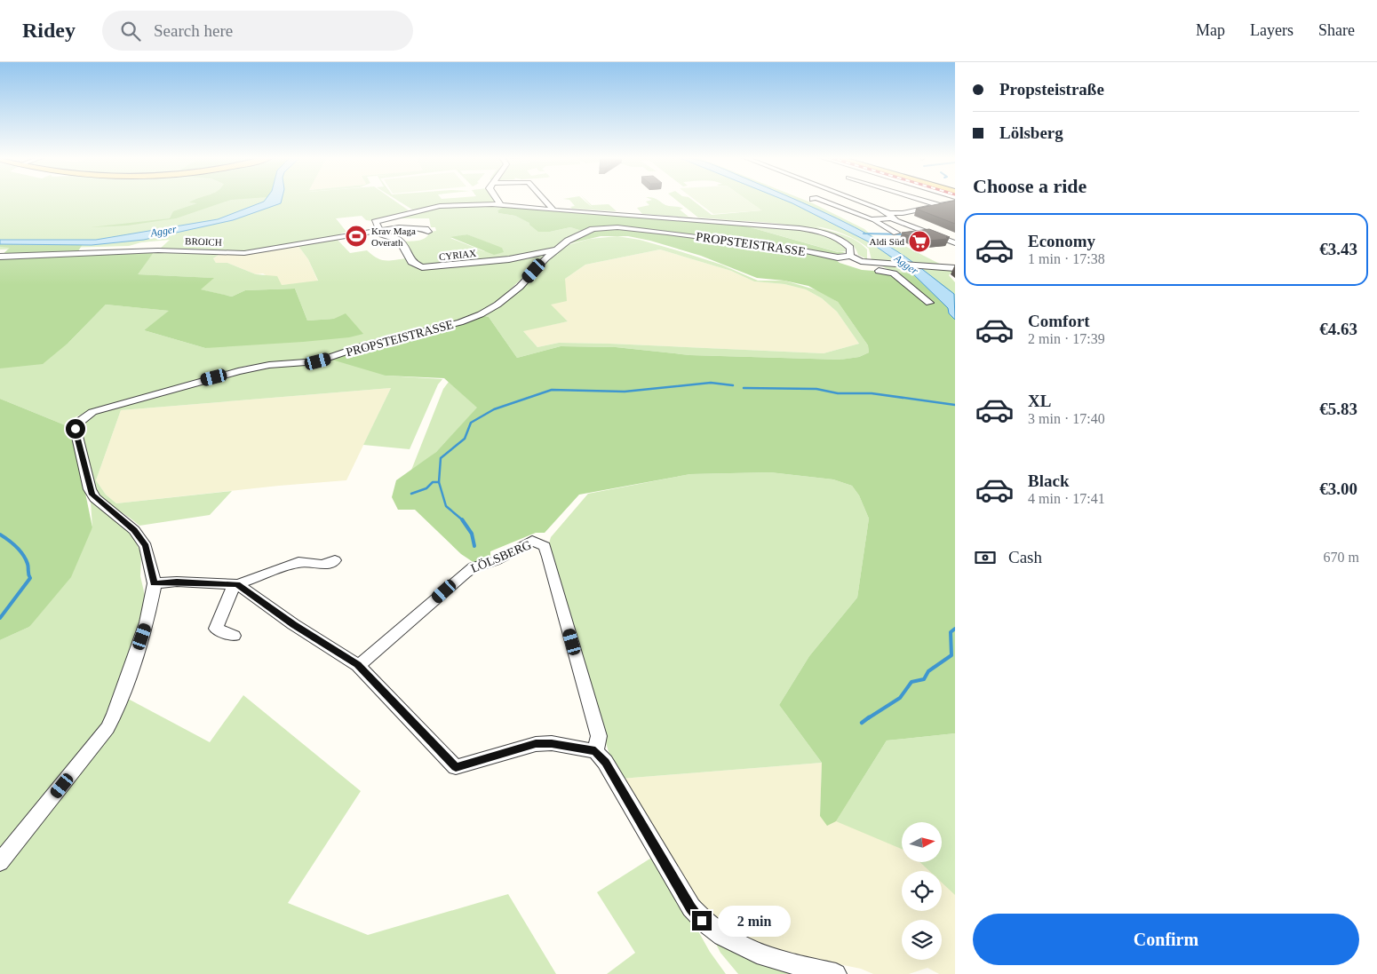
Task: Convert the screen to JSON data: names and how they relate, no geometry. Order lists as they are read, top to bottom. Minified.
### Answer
{"streets":{"street":["BROICH","PROPSTEISTRASSE","CYRIAX","LÖLSBERG"]},"crossings":[["BROICH","CYRIAX"],["PROPSTEISTRASSE","CYRIAX"]],"water":["Agger"],"places":{"sports":["Krav Maga Overath"],"supermarket":["Aldi Süd"]},"north":"right","page":{"header":"Ridey","search":"Search here","nav":["Map","Layers","Share"],"banner":["Propsteistraße","Lölsberg"],"heading":"Choose a ride","list":[{"name":"Economy","note":"1 min · 17:38","value":"€3.43"},{"name":"Comfort","note":"2 min · 17:39","value":"€4.63"},{"name":"XL","note":"3 min · 17:40","value":"€5.83"},{"name":"Black","note":"4 min · 17:41","value":"€3.00"}],"pay":["Cash","670 m"],"buttons":"Confirm","bubble":"2 min"}}
